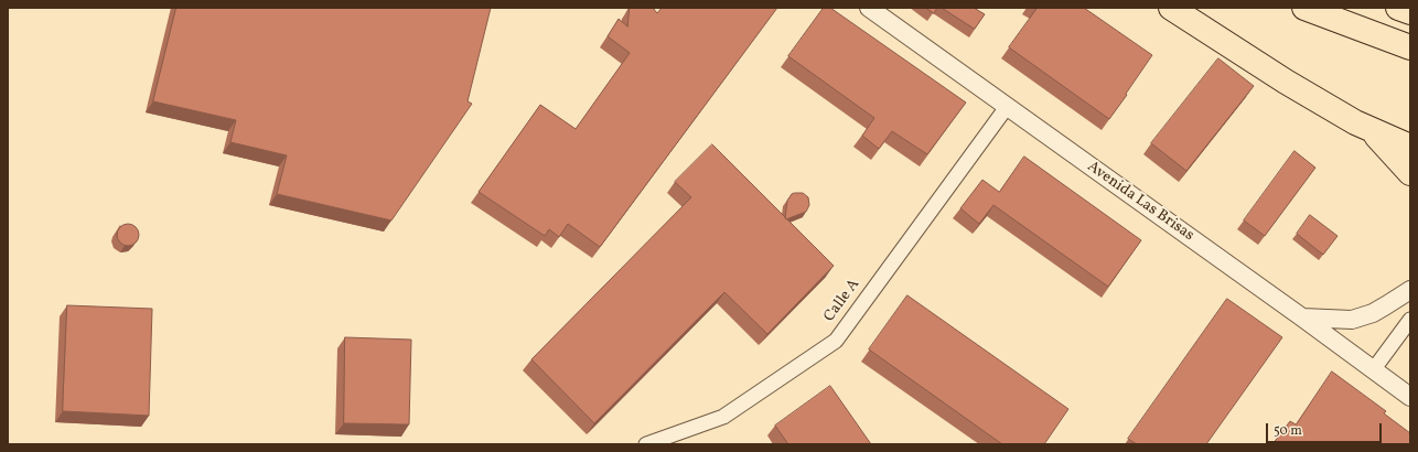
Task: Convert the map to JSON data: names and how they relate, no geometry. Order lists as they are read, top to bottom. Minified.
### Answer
{"streets":{"street":["Avenida Las Brisas","Calle A"]},"crossings":[["Avenida Las Brisas","Calle A"]],"scale_bar":"50 m"}
